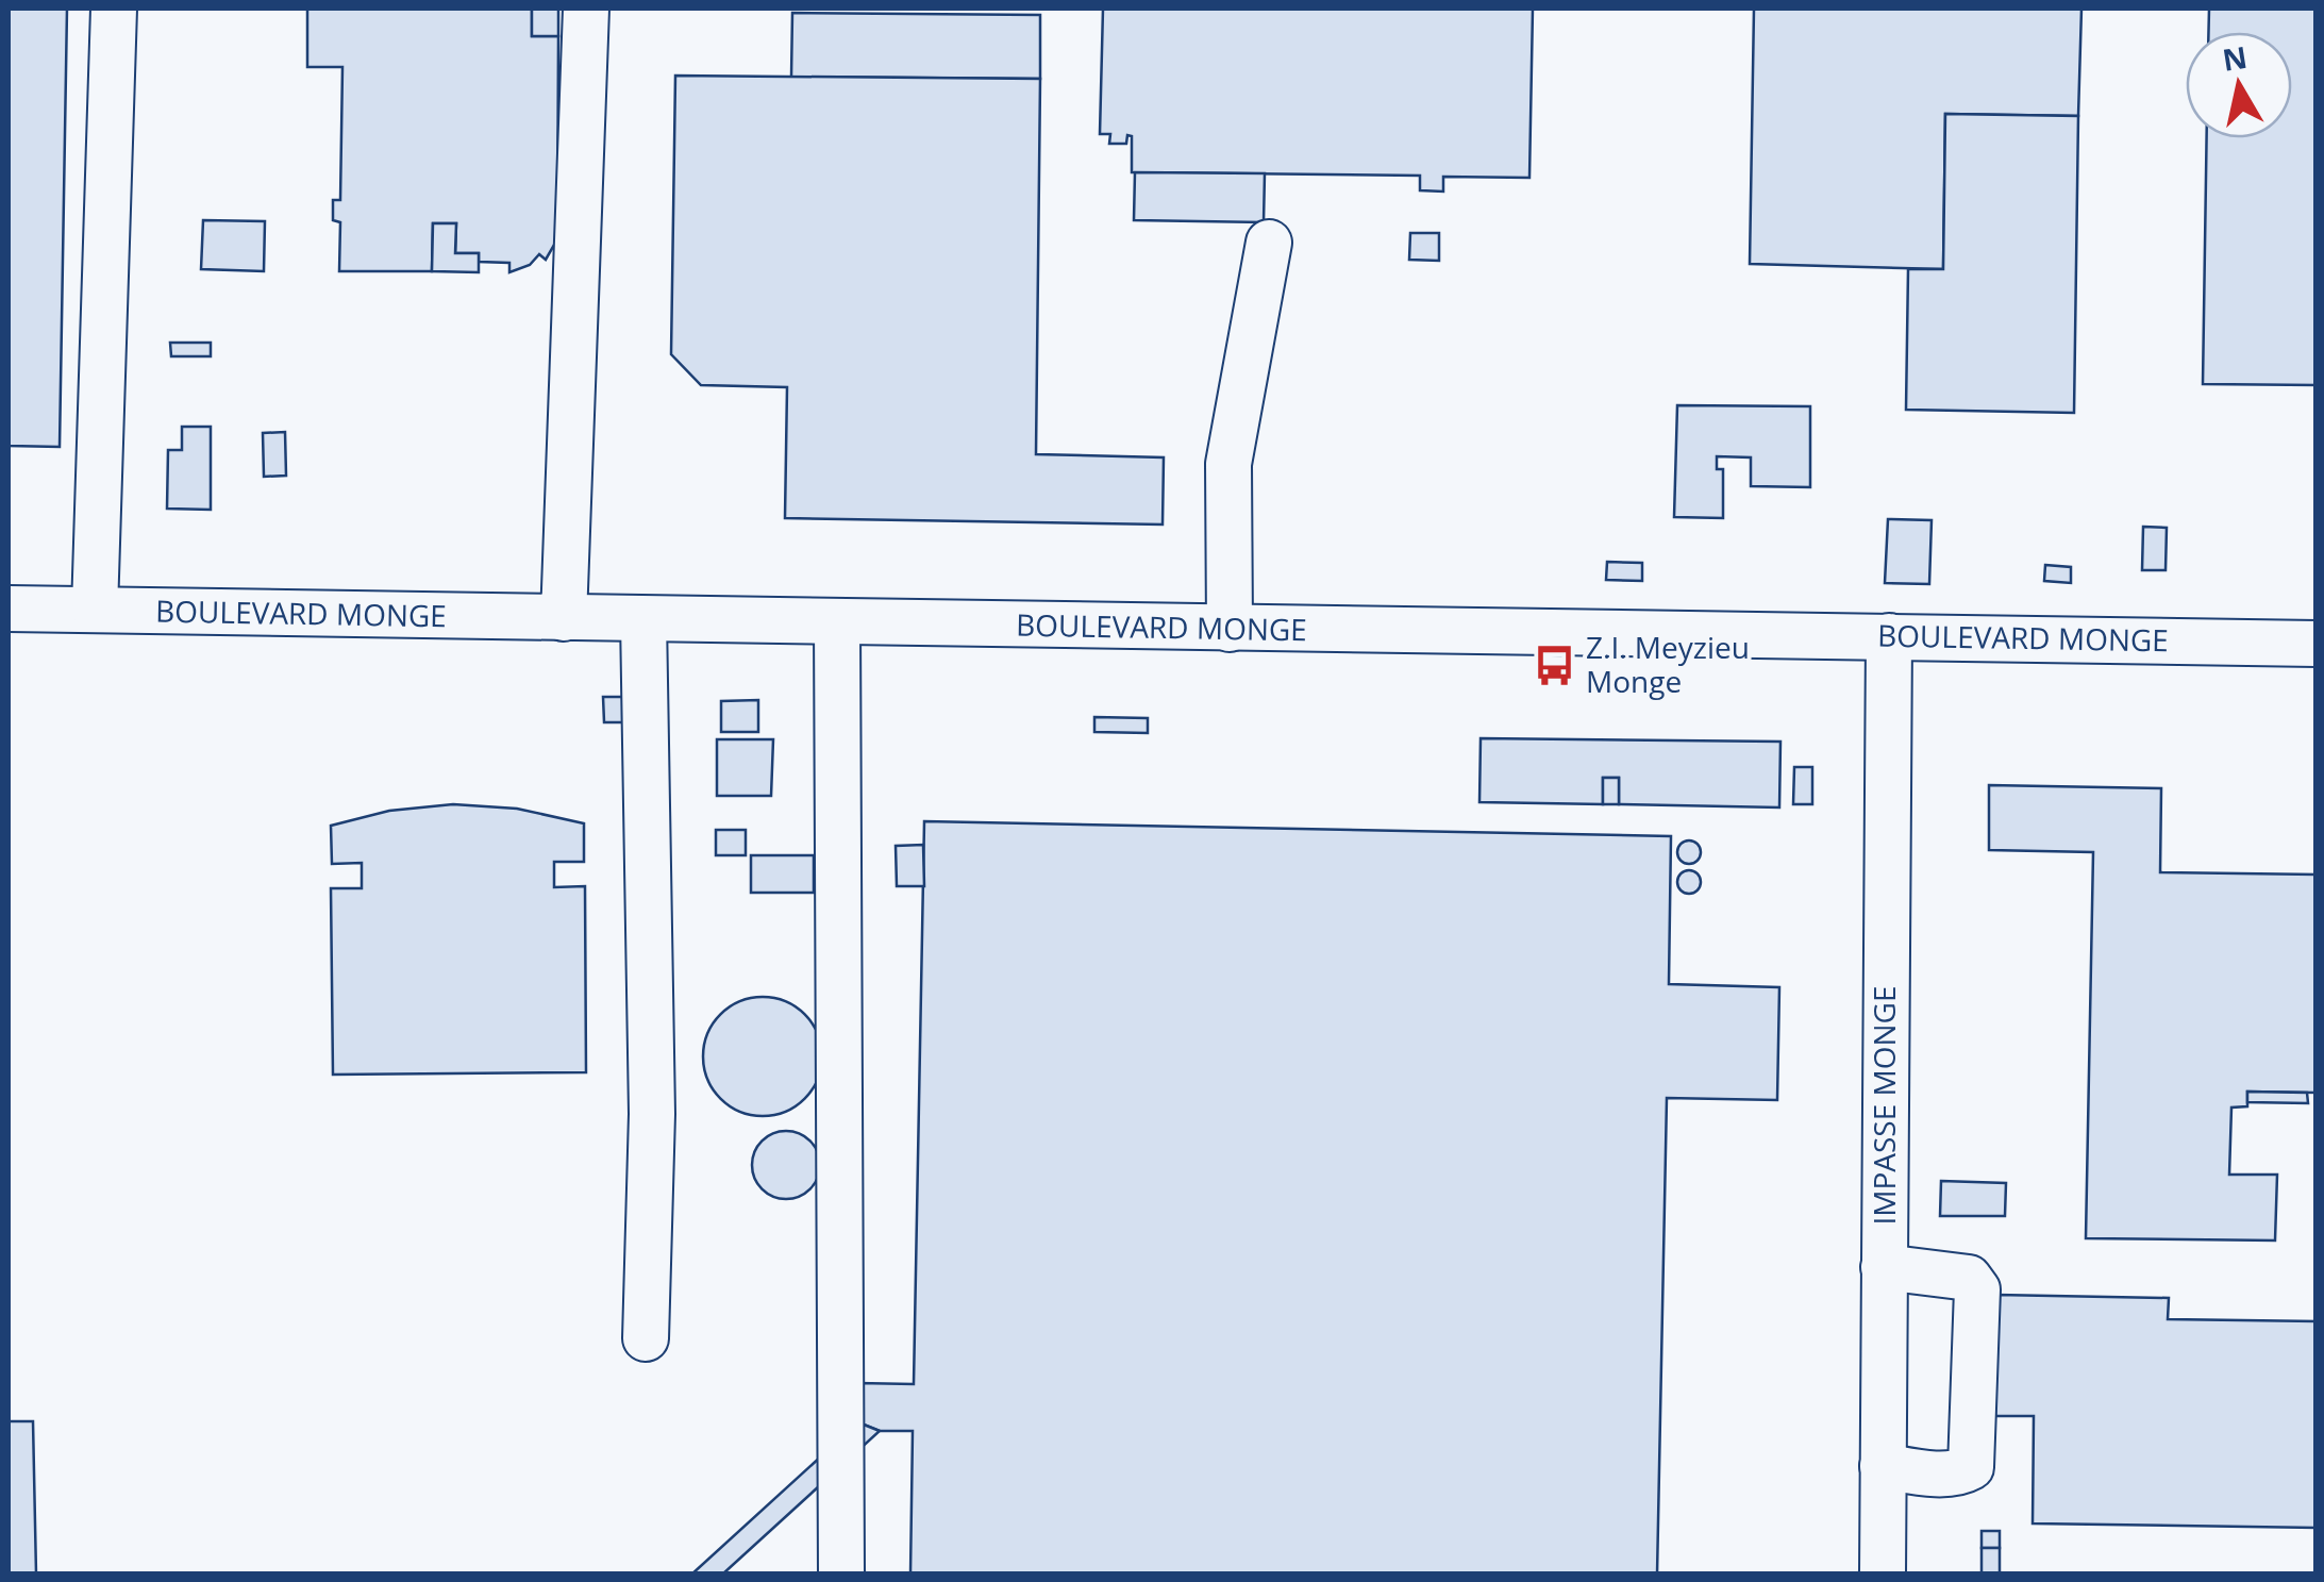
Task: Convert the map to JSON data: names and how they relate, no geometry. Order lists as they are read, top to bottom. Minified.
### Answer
{"streets":{"street":["BOULEVARD MONGE","IMPASSE MONGE"]},"crossings":[["BOULEVARD MONGE","IMPASSE MONGE"]],"places":{"bus stop":["Z.I. Meyzieu Monge"]},"north":"top"}
